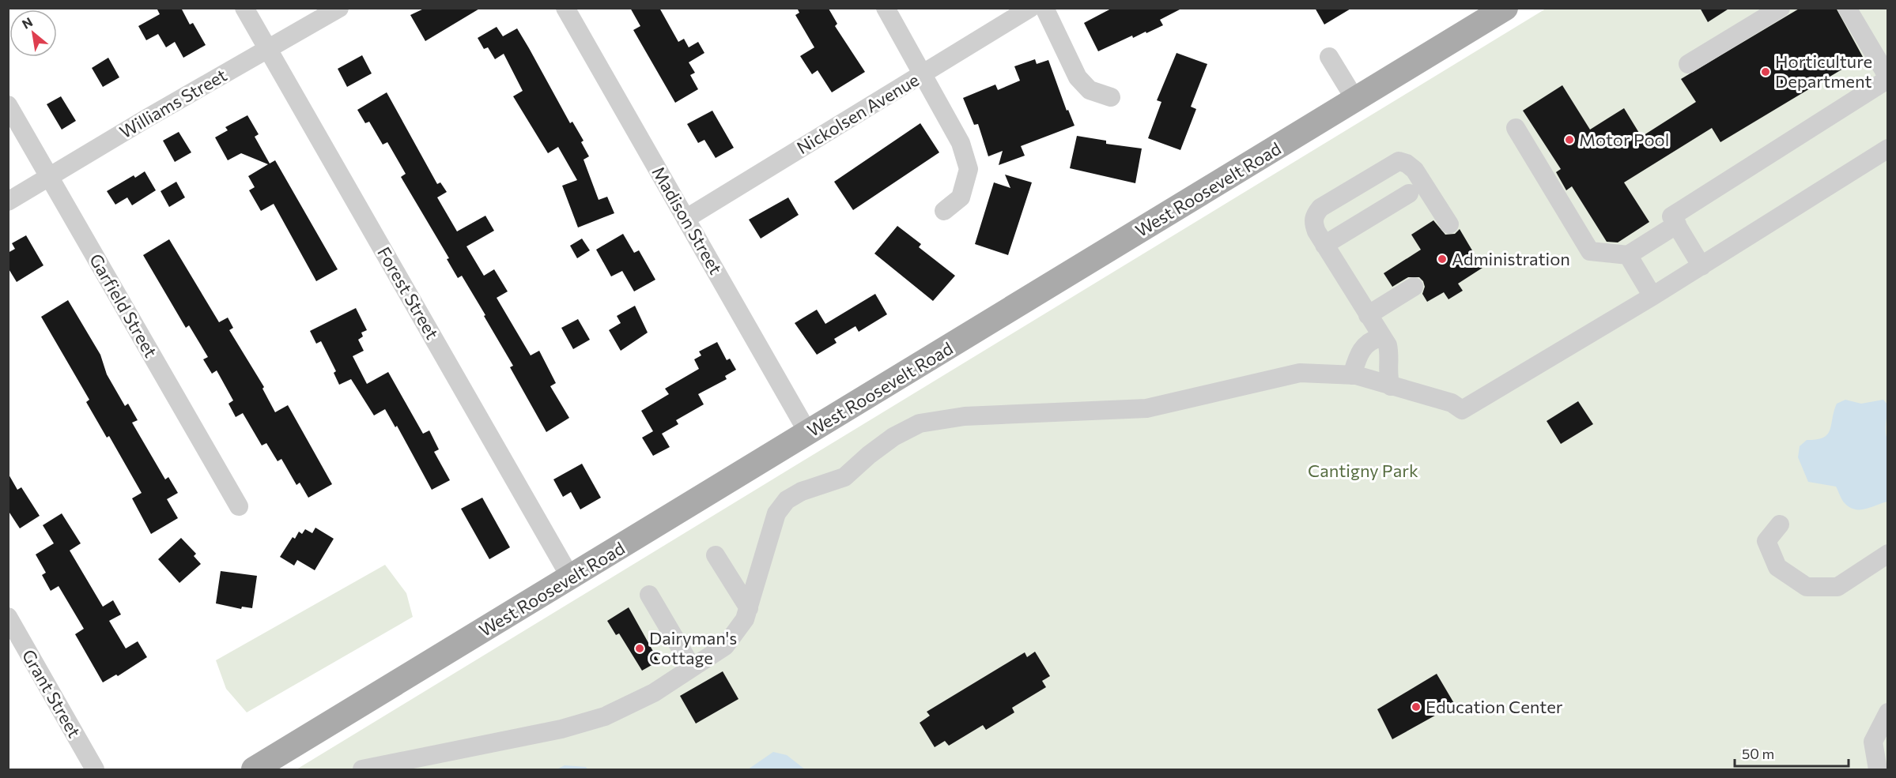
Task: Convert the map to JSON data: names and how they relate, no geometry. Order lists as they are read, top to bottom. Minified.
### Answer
{"streets":{"main road":["West Roosevelt Road"],"street":["Williams Street","Nickolsen Avenue","Madison Street","Forest Street","Garfield Street","Grant Street"]},"crossings":[["Williams Street","Forest Street"],["Williams Street","Garfield Street"],["Nickolsen Avenue","Madison Street"],["West Roosevelt Road","Madison Street"],["West Roosevelt Road","Forest Street"]],"parks":["Cantigny Park"],"places":["Horticulture Department","Motor Pool","Administration","Dairyman's Cottage","Education Center"],"scale_bar":"50 m","north":"top left"}
